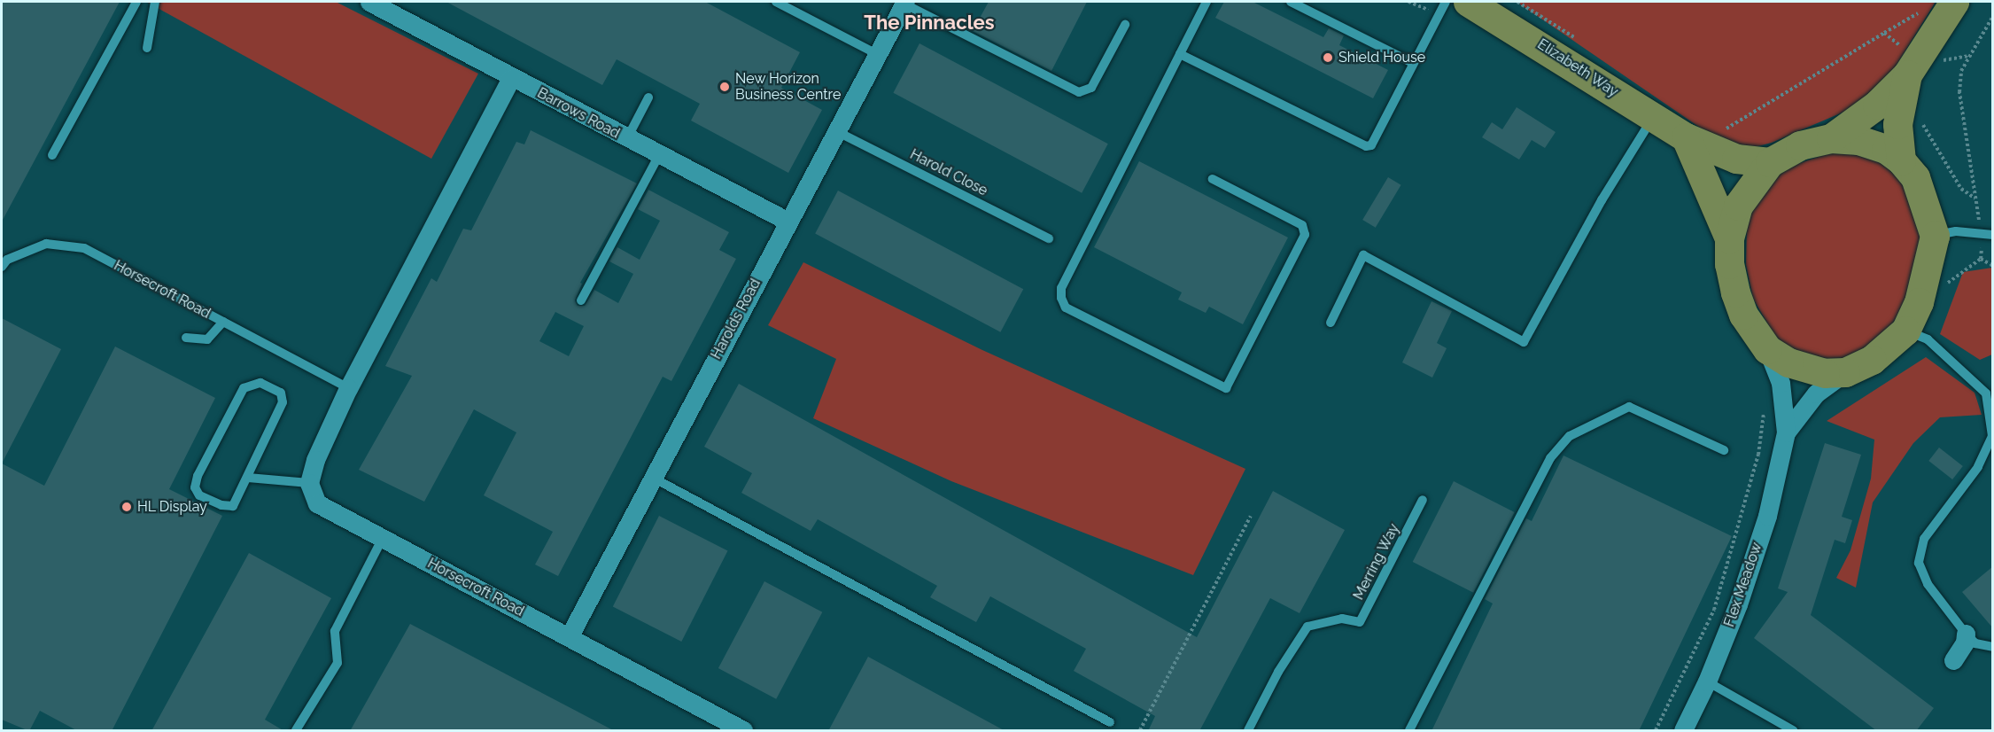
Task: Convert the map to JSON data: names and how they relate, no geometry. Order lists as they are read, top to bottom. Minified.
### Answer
{"streets":{"main road":["Elizabeth Way"],"street":["Barrows Road","Horsecroft Road","Harolds Road","Flex Meadow"],"lane":["Harold Close","Merring Way"]},"crossings":[["Barrows Road","Harolds Road"],["Harold Close","Harolds Road"],["Horsecroft Road","Harolds Road"]],"districts":["The Pinnacles"],"places":["Shield House","New Horizon Business Centre","HL Display"]}
